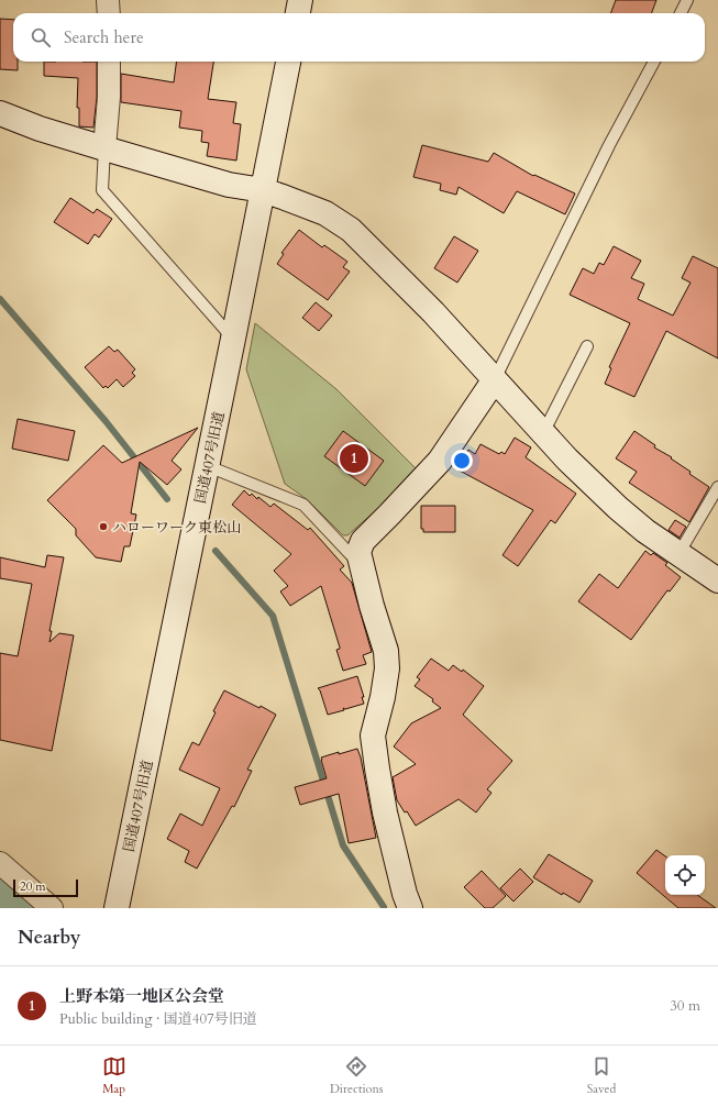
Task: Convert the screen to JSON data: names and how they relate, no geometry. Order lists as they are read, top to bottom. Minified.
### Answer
{"streets":{"street":["国道407号旧道"]},"places":["ハローワーク東松山"],"scale_bar":"20 m","page":{"search":"Search here","pins":"1","scale":"20 m","heading":"Nearby","list":[{"mark":"1","name":"上野本第一地区公会堂","note":"Public building · 国道407号旧道","value":"30 m"}],"nav":["Map","Directions","Saved"]}}
